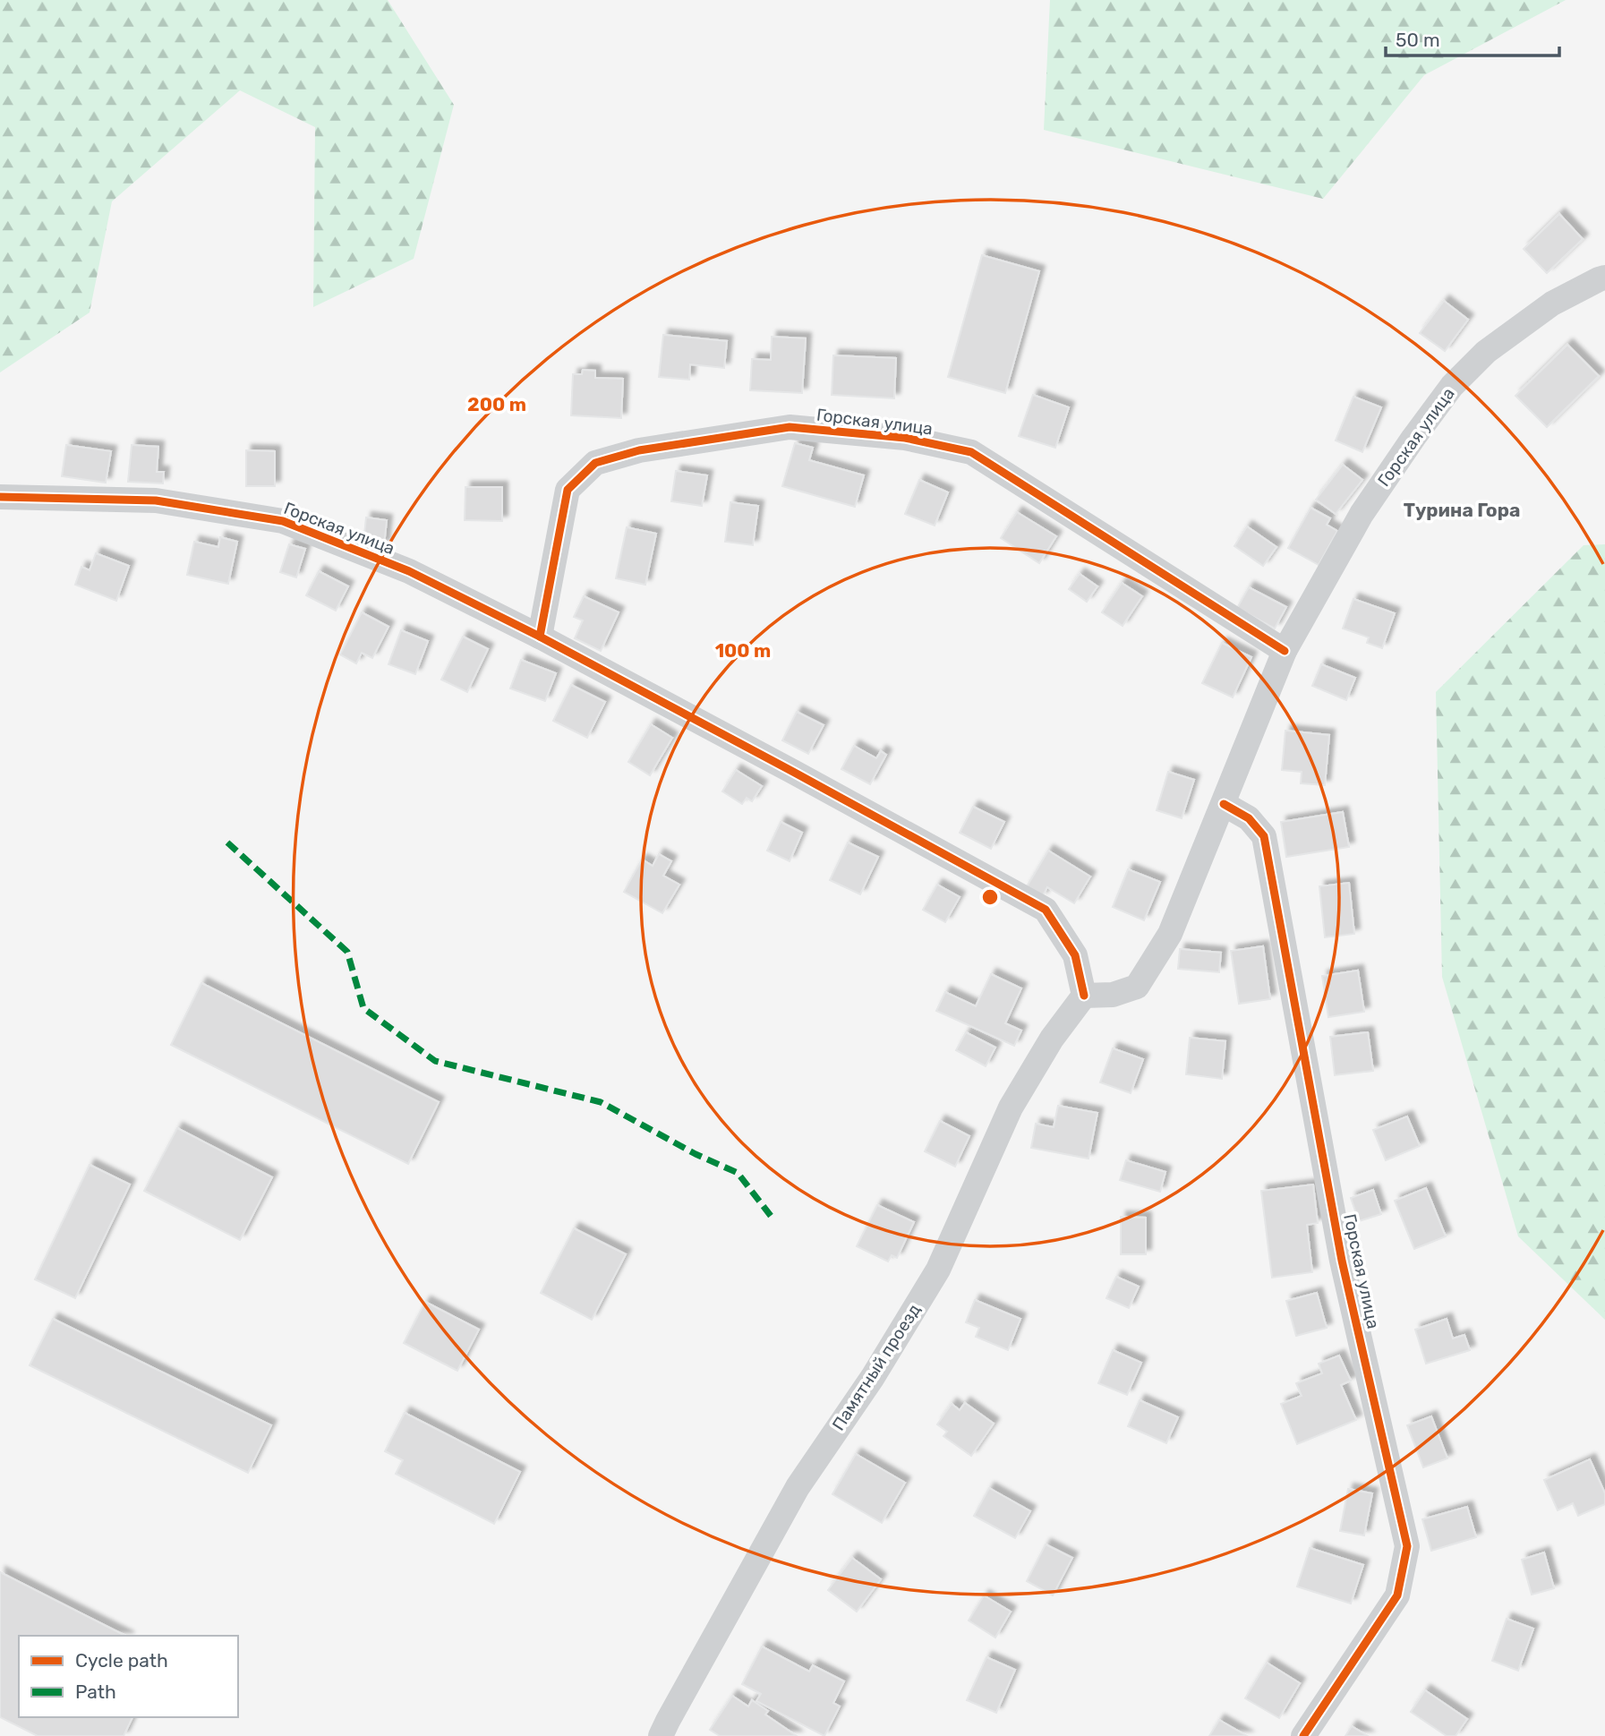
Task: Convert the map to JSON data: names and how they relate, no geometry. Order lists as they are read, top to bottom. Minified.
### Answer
{"streets":{"street":["Горская улица","Памятный проезд"]},"crossings":[["Горская улица","Памятный проезд"]],"districts":["Турина Гора"],"legend":["Cycle path","Path"],"scale_bar":"50 m","rings":["200 m","100 m"]}
